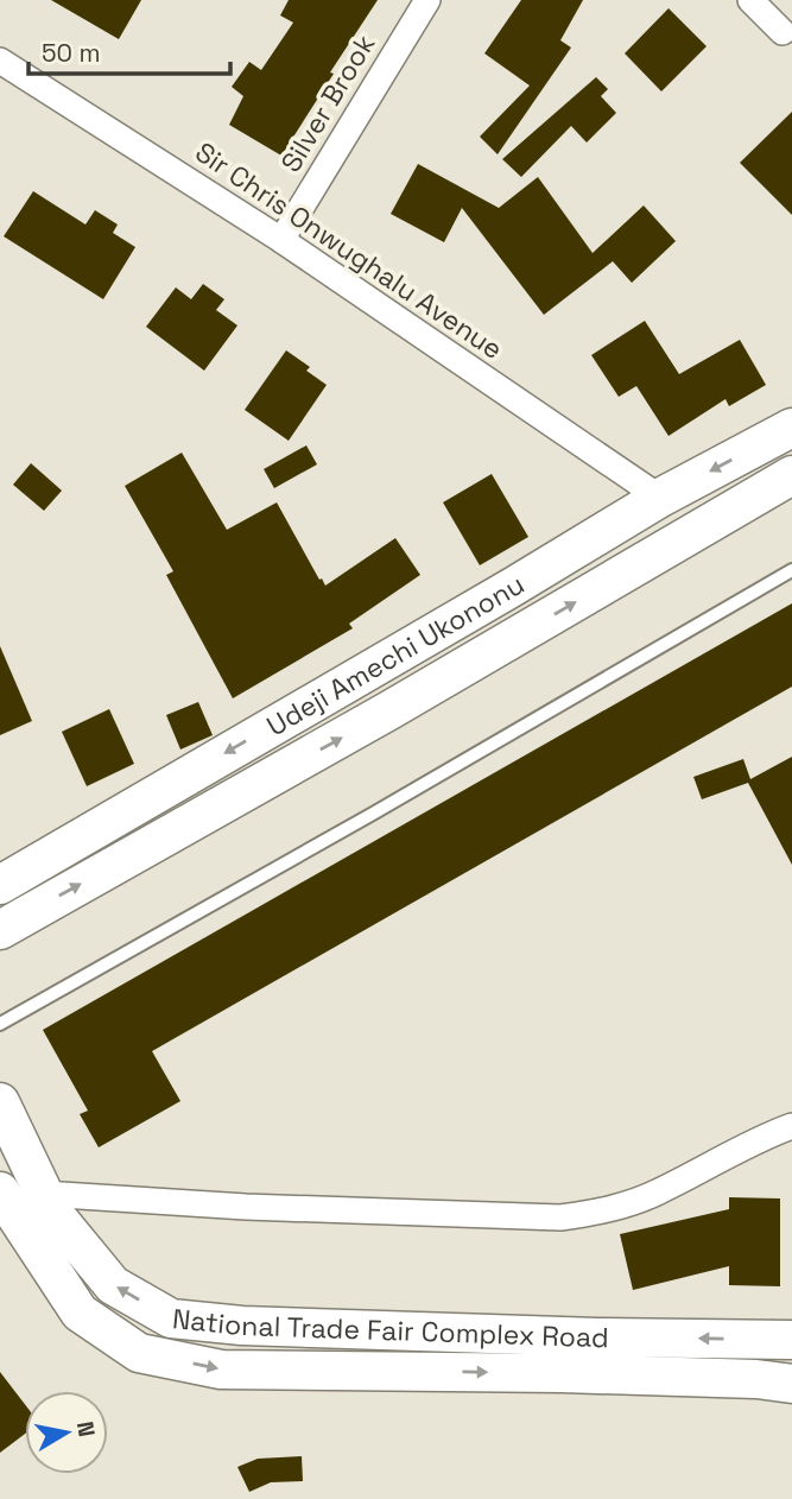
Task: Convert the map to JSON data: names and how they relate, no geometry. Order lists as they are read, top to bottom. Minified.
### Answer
{"streets":{"main road":["Udeji Amechi Ukononu","National Trade Fair Complex Road"],"street":["Silver Brook","Sir Chris Onwughalu Avenue"]},"crossings":[["Silver Brook","Sir Chris Onwughalu Avenue"],["Sir Chris Onwughalu Avenue","Udeji Amechi Ukononu"]],"scale_bar":"50 m","north":"right"}
